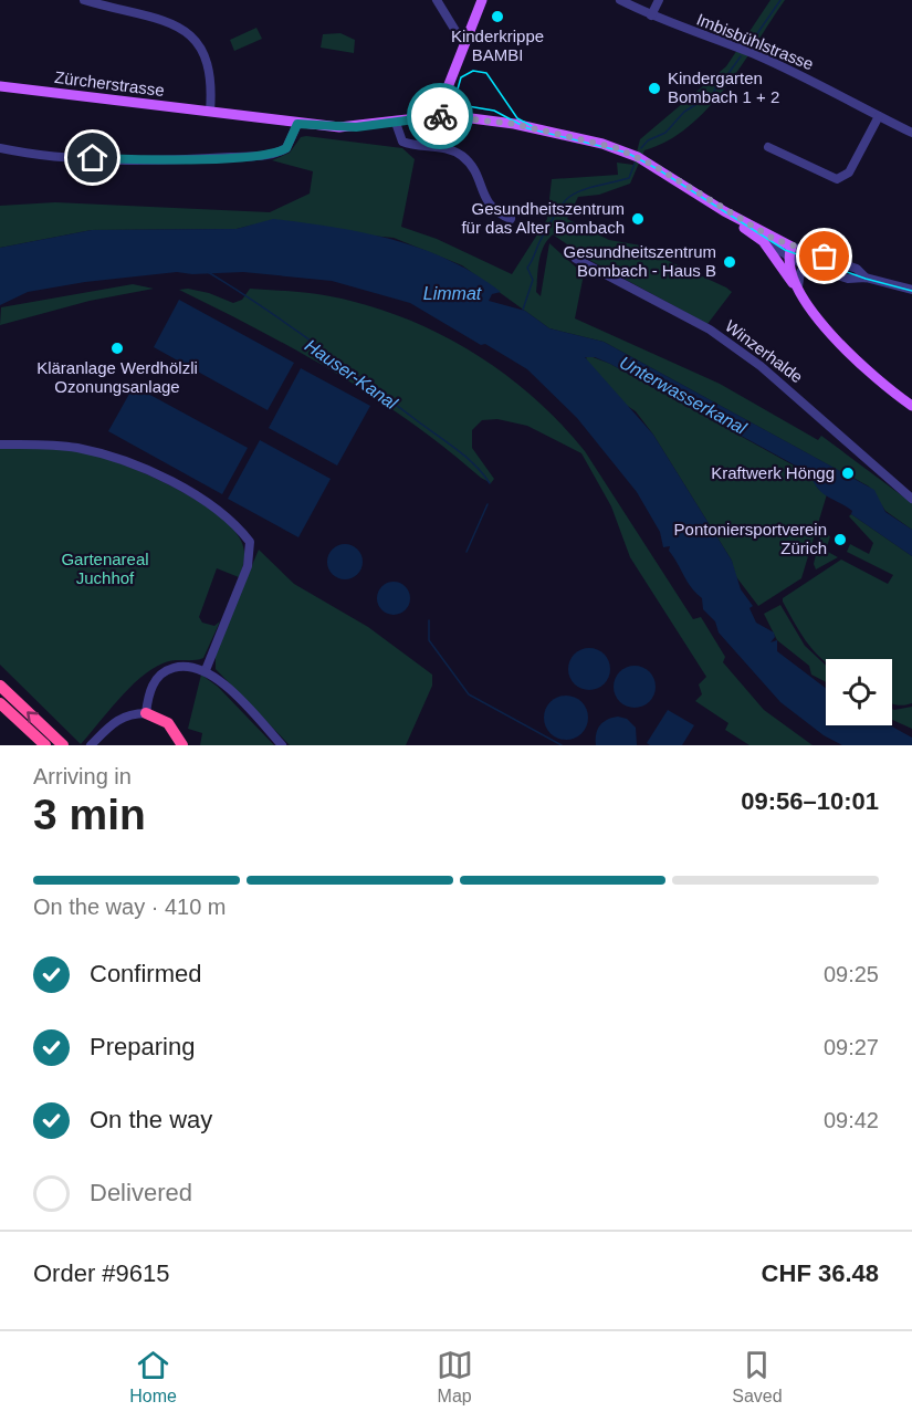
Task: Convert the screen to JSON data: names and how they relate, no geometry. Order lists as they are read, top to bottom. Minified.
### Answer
{"streets":{"main road":["Zürcherstrasse"],"street":["Imbisbühlstrasse","Winzerhalde"]},"water":["Limmat","Hauser-Kanal","Unterwasserkanal"],"parks":["Gartenareal Juchhof"],"places":["Kinderkrippe BAMBI","Kindergarten Bombach 1 + 2","Gesundheitszentrum für das Alter Bombach","Gesundheitszentrum Bombach - Haus B","Kläranlage Werdhölzli Ozonungsanlage","Kraftwerk Höngg","Pontoniersportverein Zürich"],"page":{"heading":["3 min","Arriving in","09:56–10:01"],"panel":["Order #9615","CHF 36.48"],"bar":"On the way · 410 m","list":[["Confirmed","09:25"],["Preparing","09:27"],["On the way","09:42"],"Delivered"],"tabs":["Home","Map","Saved"]}}
